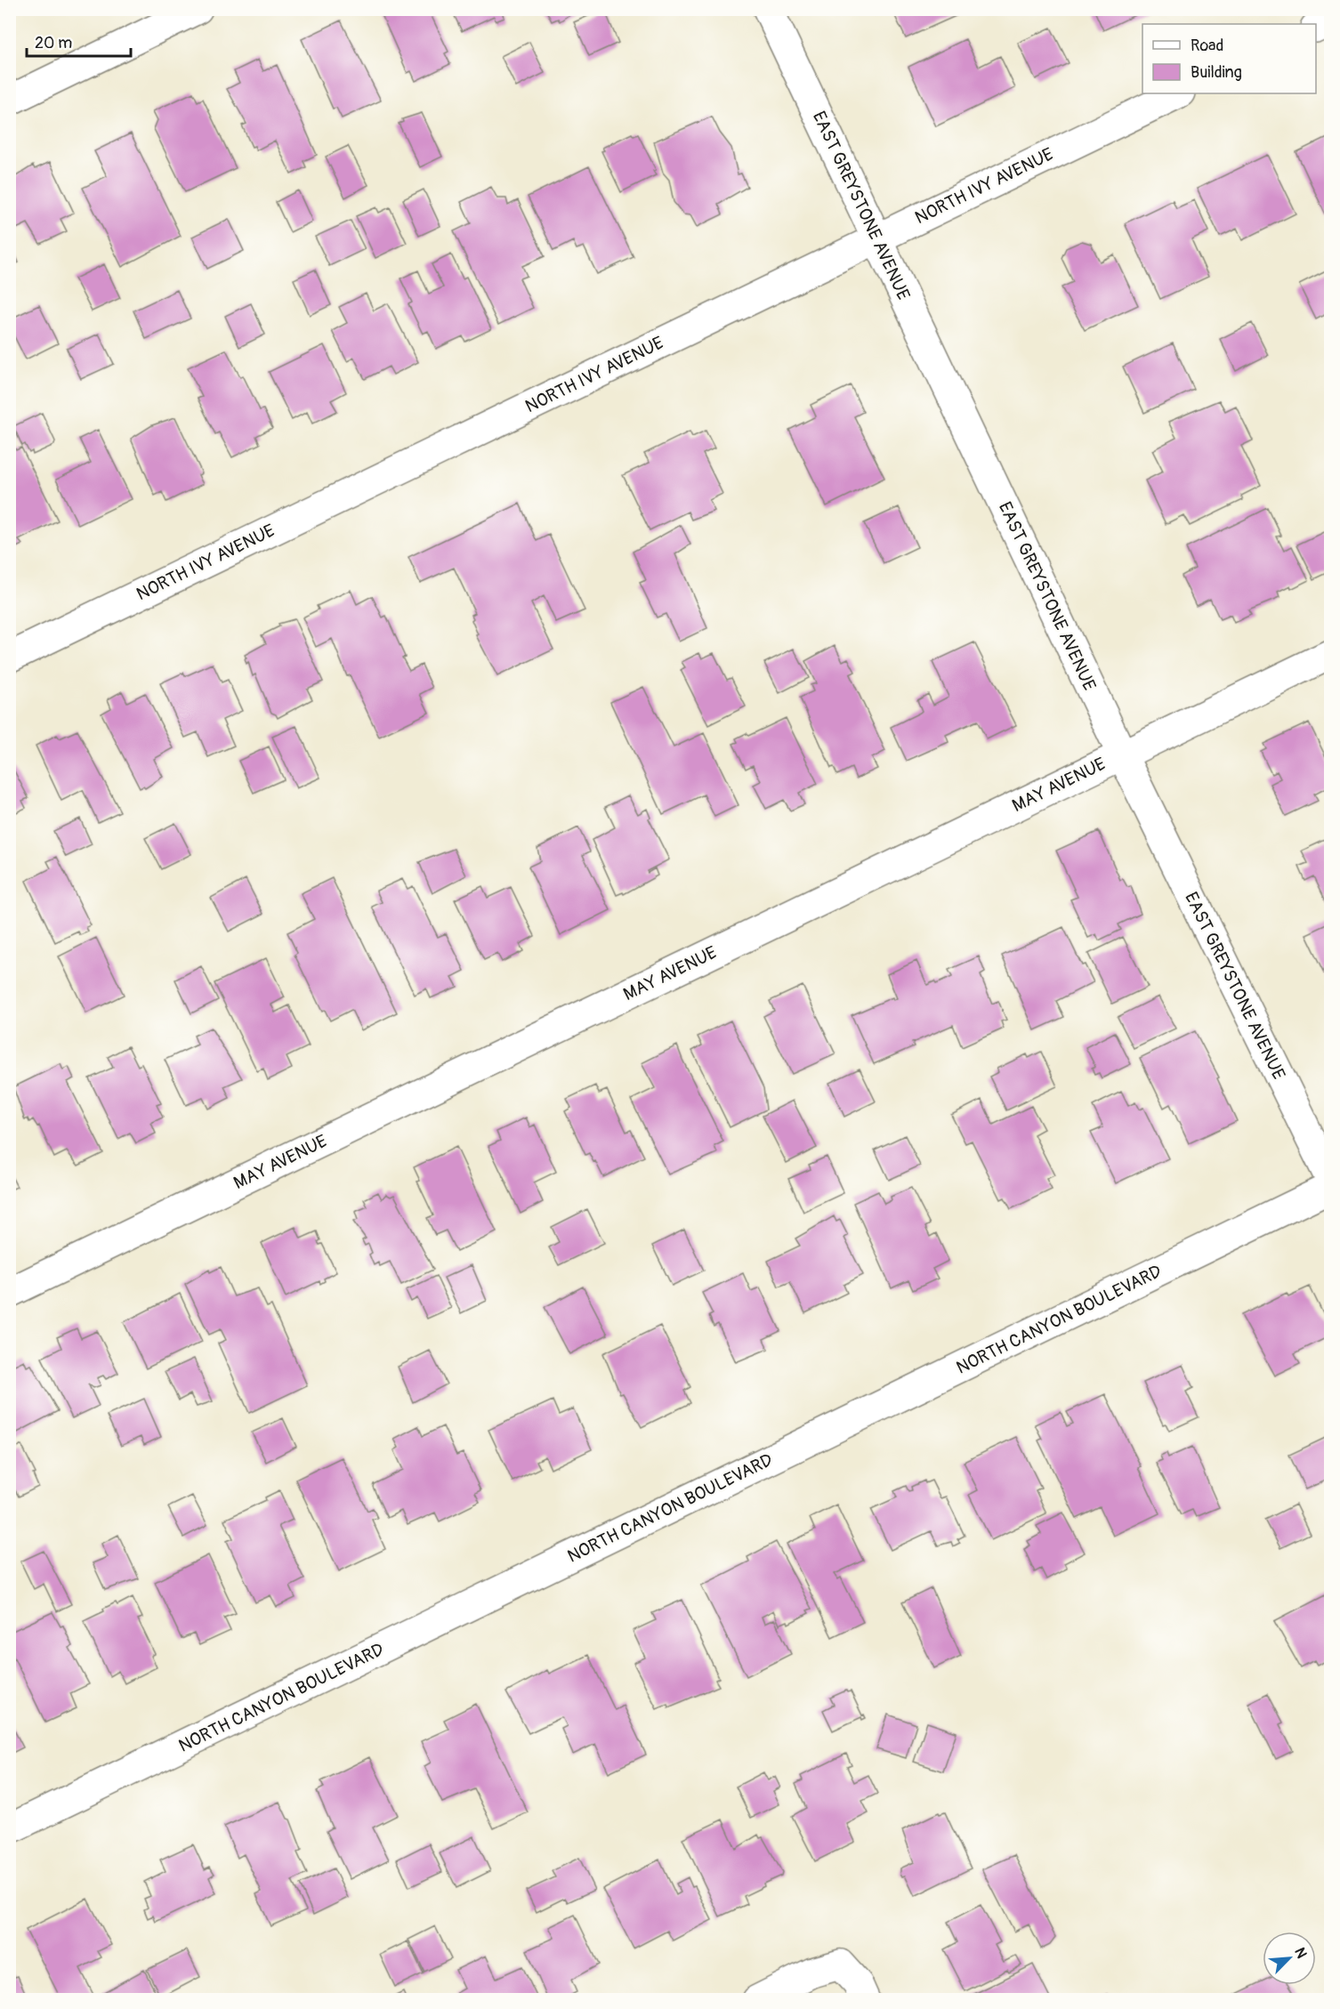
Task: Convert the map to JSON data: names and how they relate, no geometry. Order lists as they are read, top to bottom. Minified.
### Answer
{"streets":{"street":["NORTH IVY AVENUE","EAST GREYSTONE AVENUE","MAY AVENUE","NORTH CANYON BOULEVARD"]},"crossings":[["NORTH IVY AVENUE","EAST GREYSTONE AVENUE"],["EAST GREYSTONE AVENUE","MAY AVENUE"]],"legend":["Road","Building"],"scale_bar":"20 m","north":"top right"}
